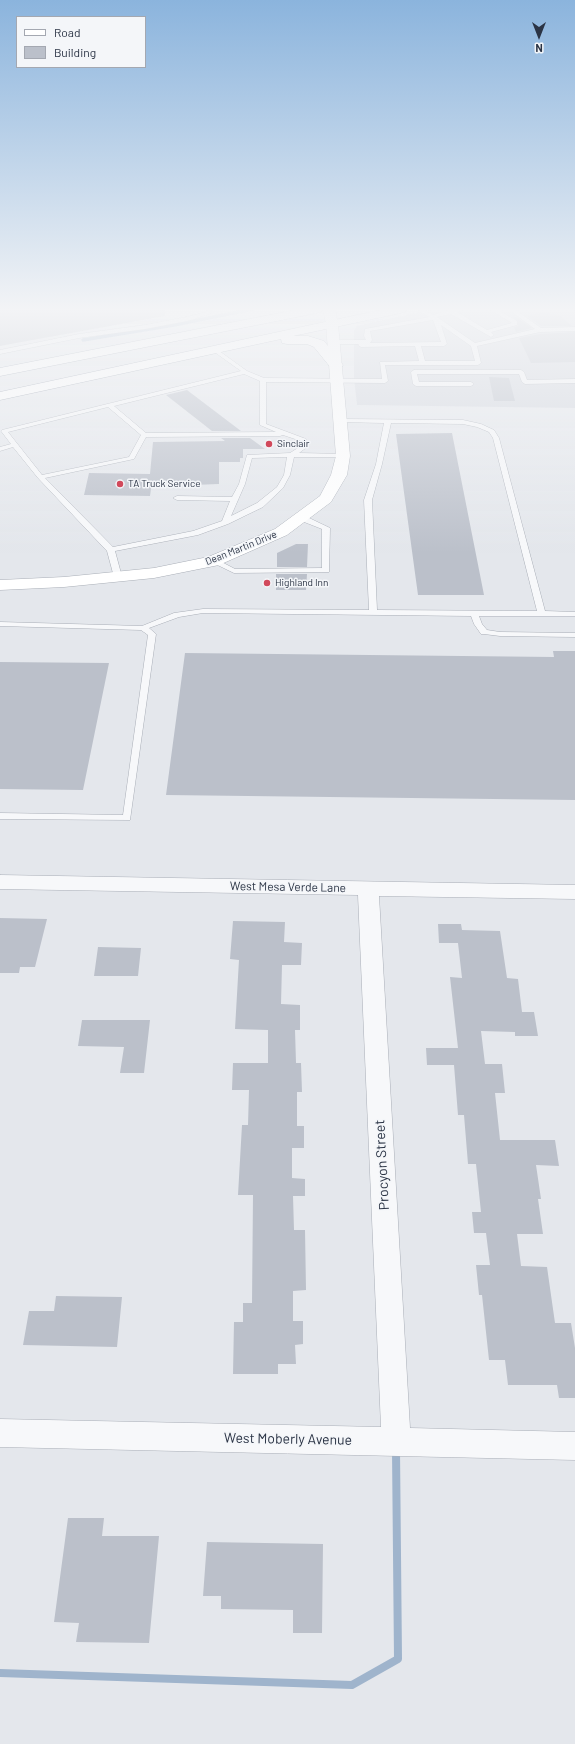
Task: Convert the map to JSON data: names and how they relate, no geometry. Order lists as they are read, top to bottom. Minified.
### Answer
{"streets":{"main road":["Dean Martin Drive"],"street":["West Mesa Verde Lane","Procyon Street","West Moberly Avenue"]},"crossings":[["West Mesa Verde Lane","Procyon Street"],["Procyon Street","West Moberly Avenue"]],"places":["Sinclair","TA Truck Service","Highland Inn"],"legend":["Road","Building"],"north":"bottom"}
